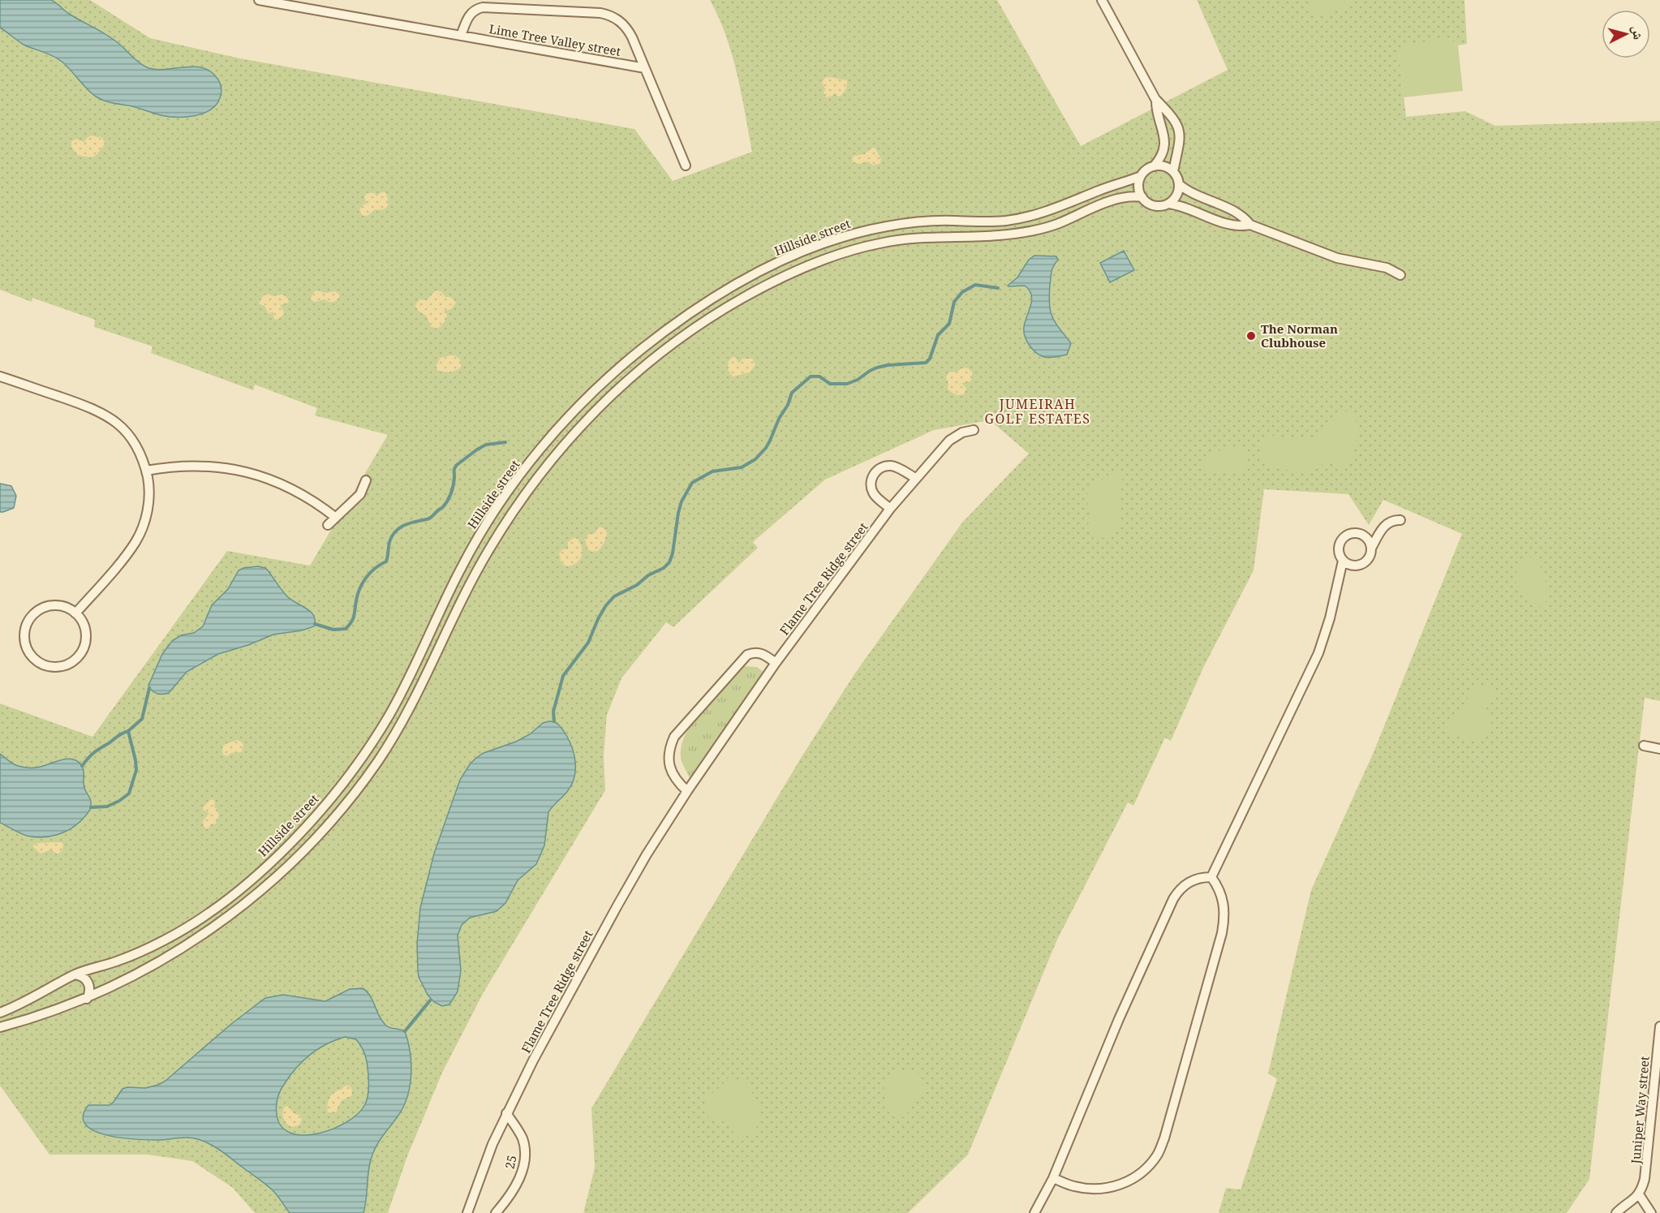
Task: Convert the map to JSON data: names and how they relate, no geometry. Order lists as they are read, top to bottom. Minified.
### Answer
{"streets":{"street":["Lime Tree Valley street","Hillside street","Flame Tree Ridge street","Juniper Way street","25"]},"crossings":[["Flame Tree Ridge street","25"]],"districts":["JUMEIRAH GOLF ESTATES"],"places":["The Norman Clubhouse"],"north":"right"}
